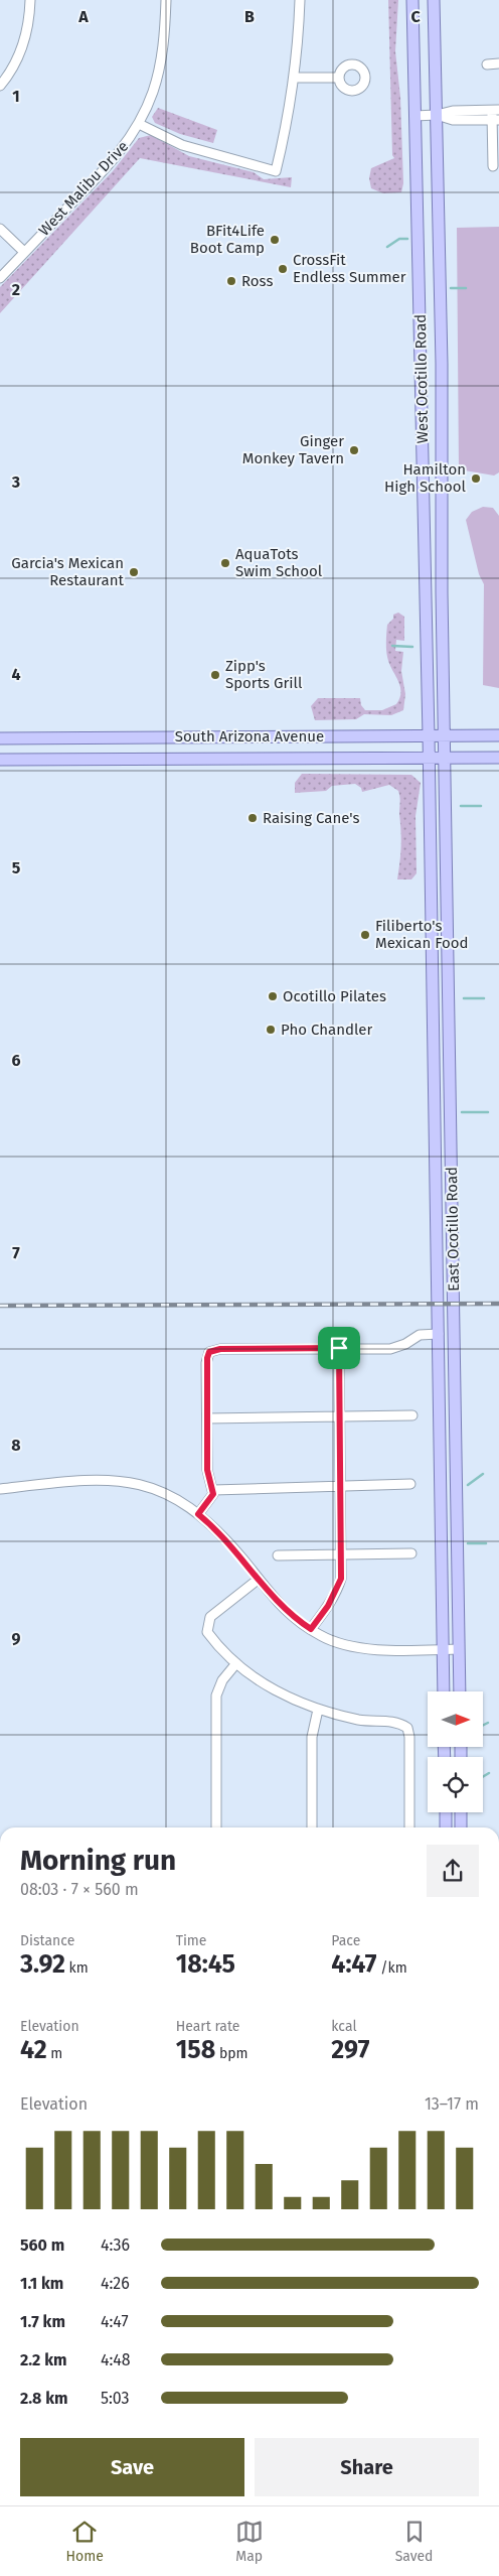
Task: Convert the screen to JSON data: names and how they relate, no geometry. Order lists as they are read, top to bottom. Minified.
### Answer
{"streets":{"main road":["West Ocotillo Road","South Arizona Avenue","East Ocotillo Road"],"street":["West Malibu Drive"]},"crossings":[["West Ocotillo Road","South Arizona Avenue"],["West Ocotillo Road","East Ocotillo Road"],["South Arizona Avenue","East Ocotillo Road"]],"places":["BFit4Life Boot Camp","CrossFit Endless Summer","Ross","Ginger Monkey Tavern","Hamilton High School","AquaTots Swim School","Garcia's Mexican Restaurant","Zipp's Sports Grill","Raising Cane's","Filiberto's Mexican Food","Ocotillo Pilates","Pho Chandler"],"north":"right","page":{"heading":["Morning run","08:03 · 7 × 560 m"],"stats":[["Distance","3.92 km"],["Time","18:45"],["Pace","4:47 /km"],["Elevation","42 m"],["Heart rate","158 bpm"],["kcal","297"]],"chart":["Elevation","13–17 m"],"list":[{"name":"560 m","note":"4:36"},{"name":"1.1 km","note":"4:26"},{"name":"1.7 km","note":"4:47"},{"name":"2.2 km","note":"4:48"},{"name":"2.8 km","note":"5:03"}],"buttons":["Save","Share"],"tabs":["Home","Map","Saved"]},"grid":{"columns":["A","B","C"],"rows":["1","2","3","4","5","6","7","8","9"]}}
